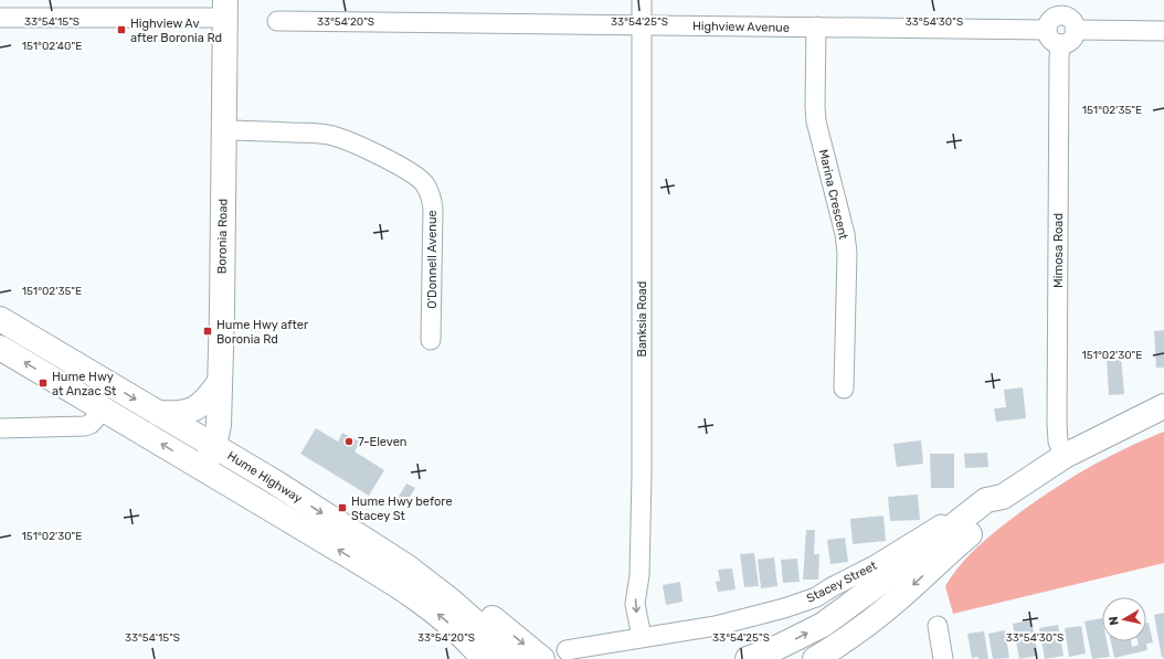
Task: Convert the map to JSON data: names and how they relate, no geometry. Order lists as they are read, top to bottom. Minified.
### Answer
{"streets":{"main road":["Boronia Road","Hume Highway","Stacey Street"],"street":["Highview Avenue","Marina Crescent","Mimosa Road","O'Donnell Avenue","Banksia Road"]},"crossings":[["Highview Avenue","Marina Crescent"],["Highview Avenue","Mimosa Road"],["Highview Avenue","Banksia Road"],["Boronia Road","O'Donnell Avenue"],["Boronia Road","Hume Highway"],["Mimosa Road","Stacey Street"],["Banksia Road","Stacey Street"]],"one_way":["Banksia Road"],"places":{"transit":["Highview Av after Boronia Rd","Hume Hwy after Boronia Rd","Hume Hwy at Anzac St","Hume Hwy before Stacey St"],"other":["7-Eleven"]},"north":"left","coordinates":["33°54'15\"S","33°54'20\"S","33°54'25\"S","33°54'30\"S","151°02'40\"E","151°02'35\"E","151°02'30\"E"]}
